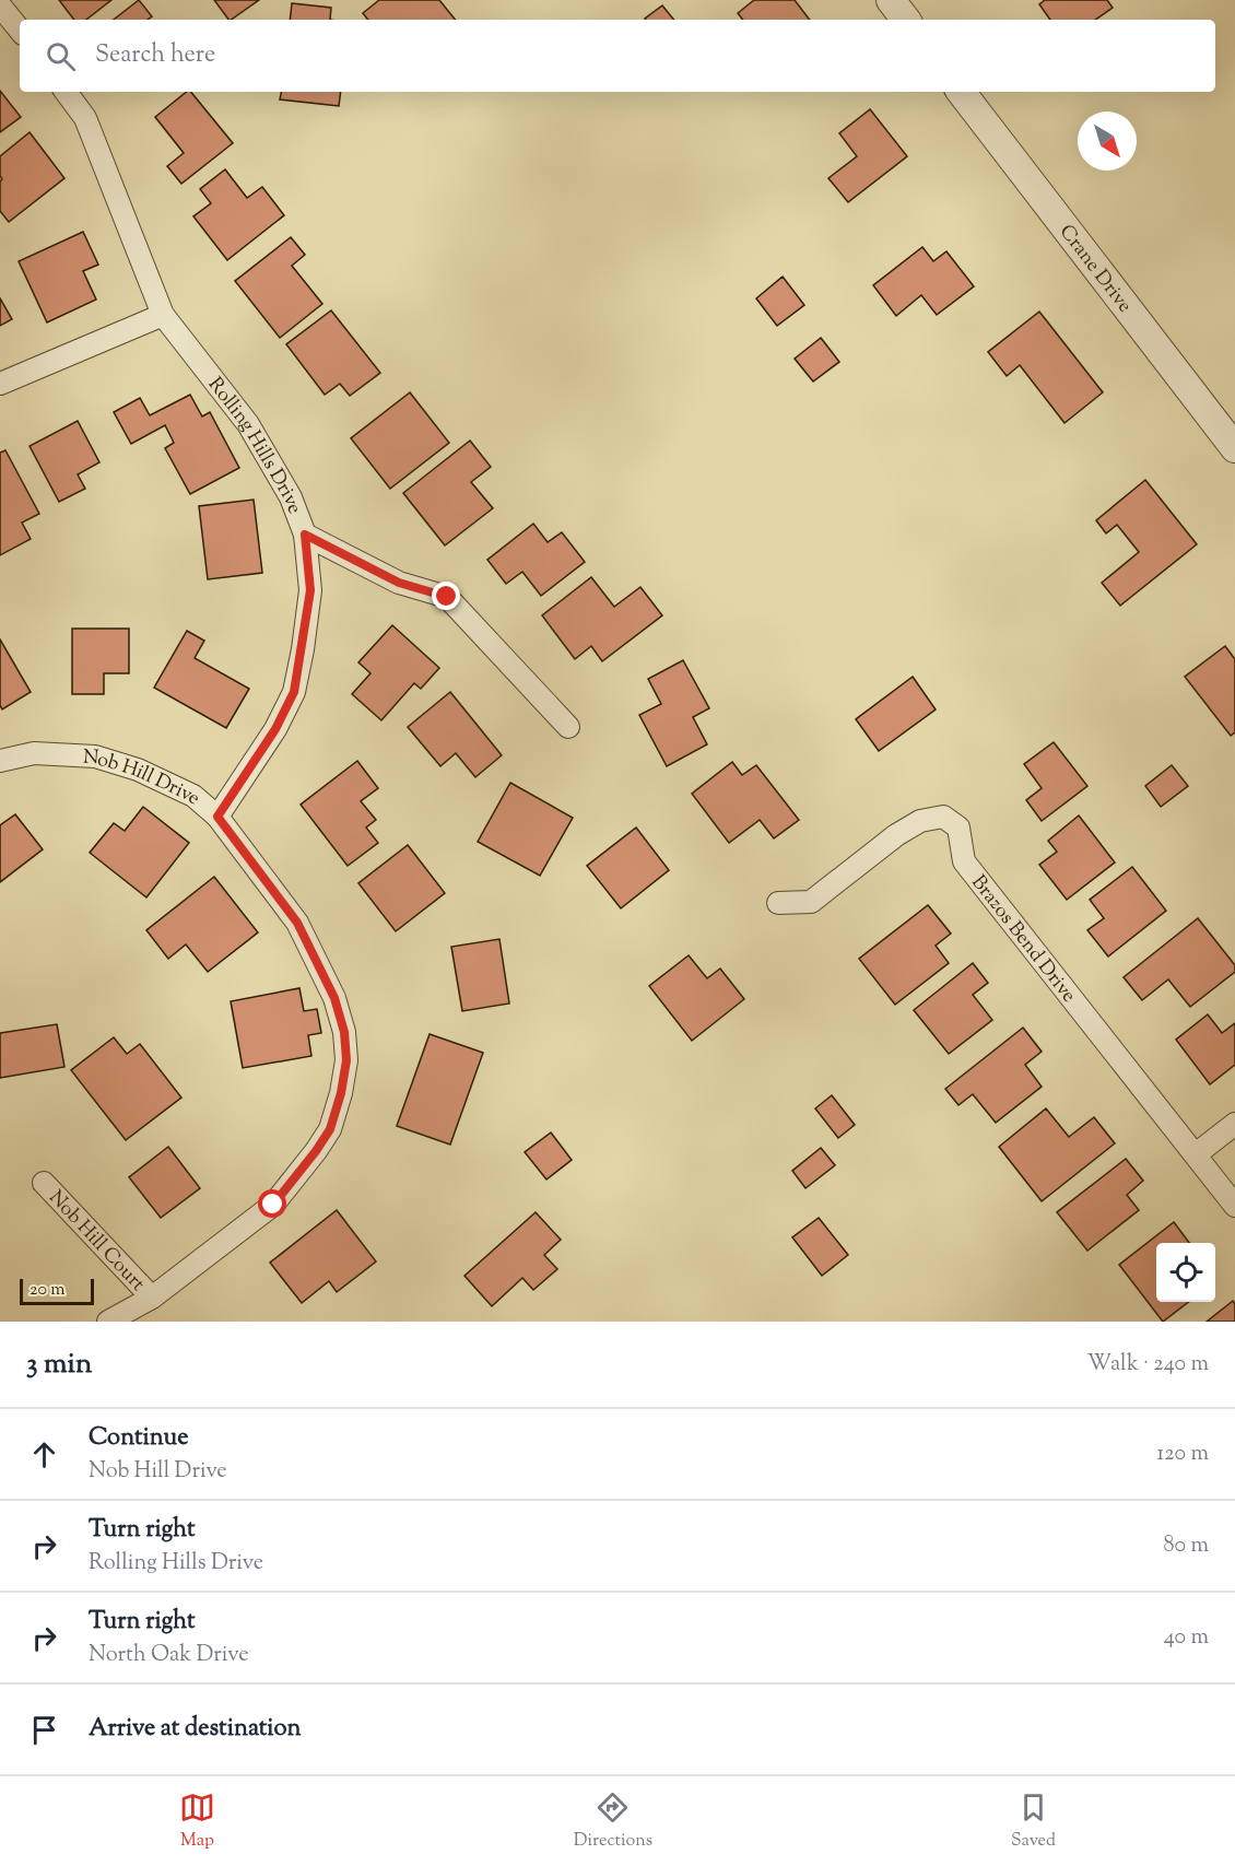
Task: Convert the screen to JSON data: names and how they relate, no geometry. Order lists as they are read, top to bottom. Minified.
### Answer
{"streets":{"street":["Crane Drive","Rolling Hills Drive","Nob Hill Drive","Brazos Bend Drive","Nob Hill Court"]},"crossings":[["Rolling Hills Drive","Nob Hill Drive"],["Nob Hill Drive","Nob Hill Court"]],"scale_bar":"20 m","north":"bottom right","page":{"search":"Search here","scale":"20 m","heading":["3 min","Walk · 240 m"],"list":[["Continue","Nob Hill Drive","120 m"],["Turn right","Rolling Hills Drive","80 m"],["Turn right","North Oak Drive","40 m"],"Arrive at destination"],"nav":["Map","Directions","Saved"]}}
